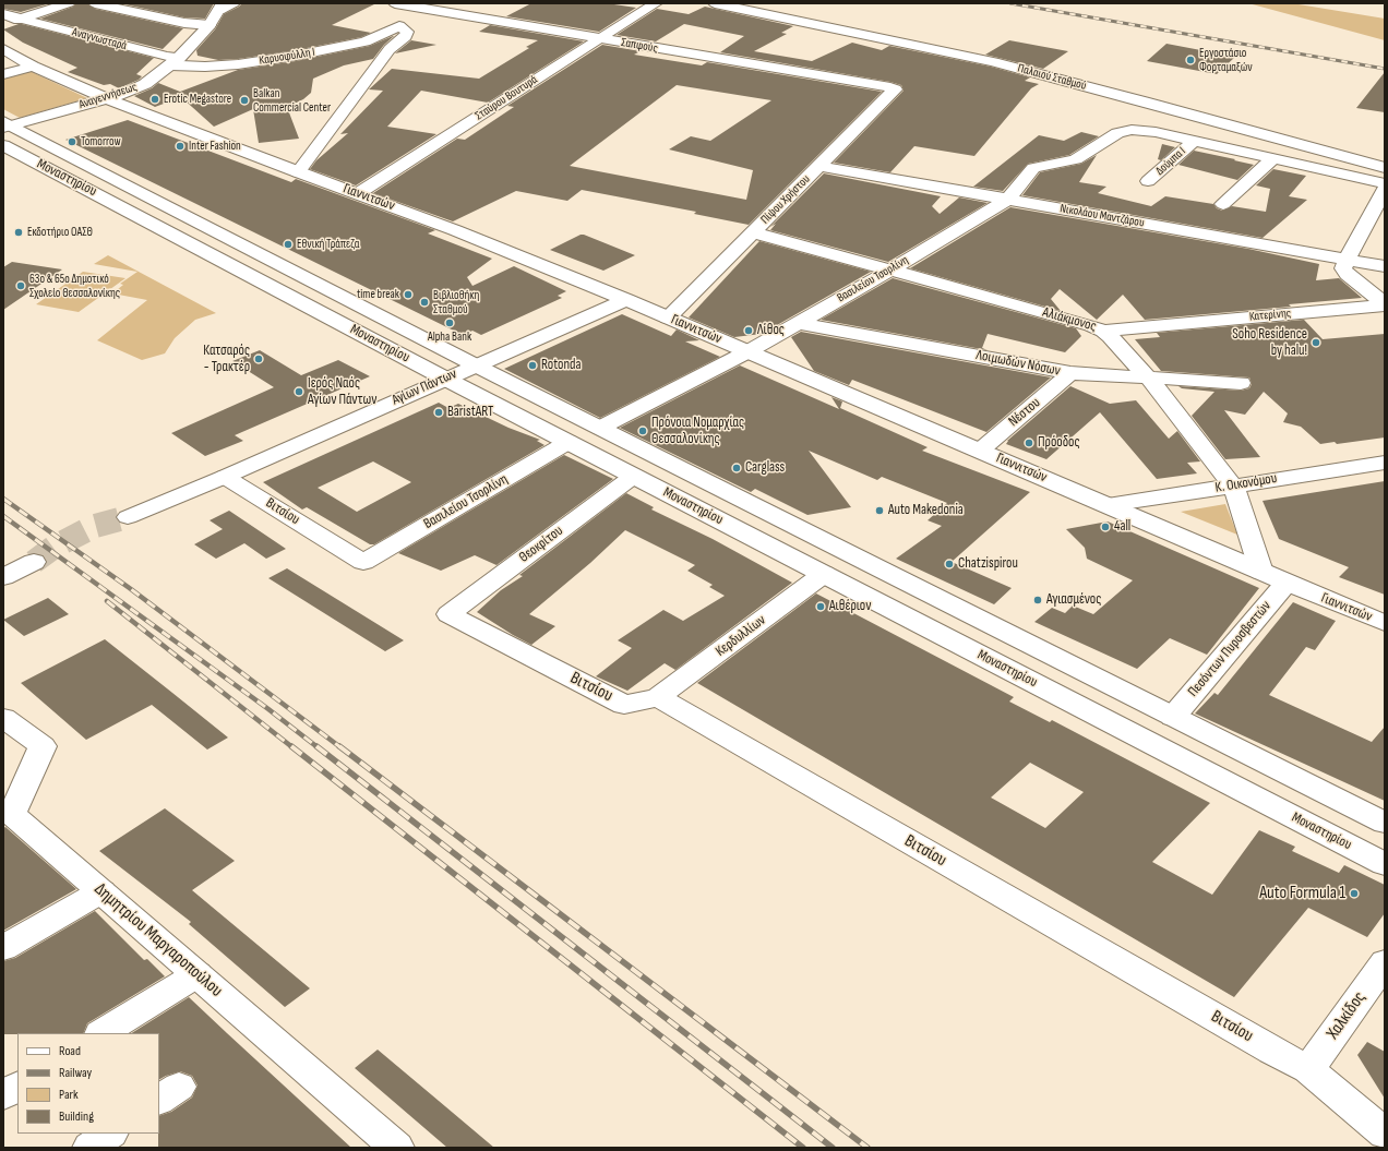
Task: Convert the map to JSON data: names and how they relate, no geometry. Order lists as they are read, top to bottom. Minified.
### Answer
{"streets":{"main road":["Αναγνωσταρά","Σαπφούς","Καρυοφύλλη Ι","Παλαιού Σταθμού","Αναγεννήσεως","Σταύρου Βουτυρά","Δούμπα Ι","Μοναστηρίου","Γιαννιτσών","Πίψου Χρήστου","Νικολάου Μαντζάρου","Βασιλείου Τσορλίνη","Κατερίνης","Αλιάκμονος","Λοιμωδών Νόσων","Αγίων Πάντων","Νέστου","Κ. Οικονόμου","Βιτσίου","Θεοκρίτου","Κερδυλλίων","Πεσόντων Πυροσβεστών","Δημητρίου Μαργαροπούλου","Χαλκίδος"]},"crossings":[["Αναγνωσταρά","Καρυοφύλλη Ι"],["Αναγνωσταρά","Αναγεννήσεως"],["Σαπφούς","Σταύρου Βουτυρά"],["Σαπφούς","Πίψου Χρήστου"],["Καρυοφύλλη Ι","Αναγεννήσεως"],["Αναγεννήσεως","Μοναστηρίου"],["Αναγεννήσεως","Γιαννιτσών"],["Σταύρου Βουτυρά","Γιαννιτσών"],["Δούμπα Ι","Βασιλείου Τσορλίνη"],["Μοναστηρίου","Βασιλείου Τσορλίνη"],["Μοναστηρίου","Αγίων Πάντων"],["Μοναστηρίου","Θεοκρίτου"],["Μοναστηρίου","Κερδυλλίων"],["Μοναστηρίου","Πεσόντων Πυροσβεστών"],["Γιαννιτσών","Πίψου Χρήστου"],["Γιαννιτσών","Βασιλείου Τσορλίνη"],["Γιαννιτσών","Αλιάκμονος"],["Γιαννιτσών","Αγίων Πάντων"],["Γιαννιτσών","Νέστου"],["Γιαννιτσών","Κ. Οικονόμου"],["Γιαννιτσών","Πεσόντων Πυροσβεστών"],["Πίψου Χρήστου","Νικολάου Μαντζάρου"],["Πίψου Χρήστου","Αλιάκμονος"],["Νικολάου Μαντζάρου","Βασιλείου Τσορλίνη"],["Βασιλείου Τσορλίνη","Αλιάκμονος"],["Βασιλείου Τσορλίνη","Λοιμωδών Νόσων"],["Βασιλείου Τσορλίνη","Βιτσίου"],["Κατερίνης","Αλιάκμονος"],["Αλιάκμονος","Λοιμωδών Νόσων"],["Αλιάκμονος","Κ. Οικονόμου"],["Λοιμωδών Νόσων","Νέστου"],["Αγίων Πάντων","Βιτσίου"],["Βιτσίου","Θεοκρίτου"],["Βιτσίου","Κερδυλλίων"],["Βιτσίου","Χαλκίδος"]],"places":["Εργοστάσιο Φορταμαξών","Erotic Megastore","Balkan Commercial Center","Tomorrow","Inter Fashion","Εκδοτήριο ΟΑΣΘ","Εθνική Τράπεζα","63ο & 65o Δημοτικό Σχολείο Θεσσαλονίκης","time break","Βιβλιοθήκη Σταθμού","Alpha Bank","Λίθος","Soho Residence by halu!","Κατσαρός - Τρακτέρ","Rotonda","Ιερός Ναός Αγίων Πάντων","BaristART","Πρόνοια Νομαρχίας Θεσσαλονίκης","Πρόοδος","Carglass","Auto Makedonia","4all","Chatzispirou","Αγιασμένος","Αιθέριον","Auto Formula 1"],"legend":["Road","Railway","Park","Building"]}
